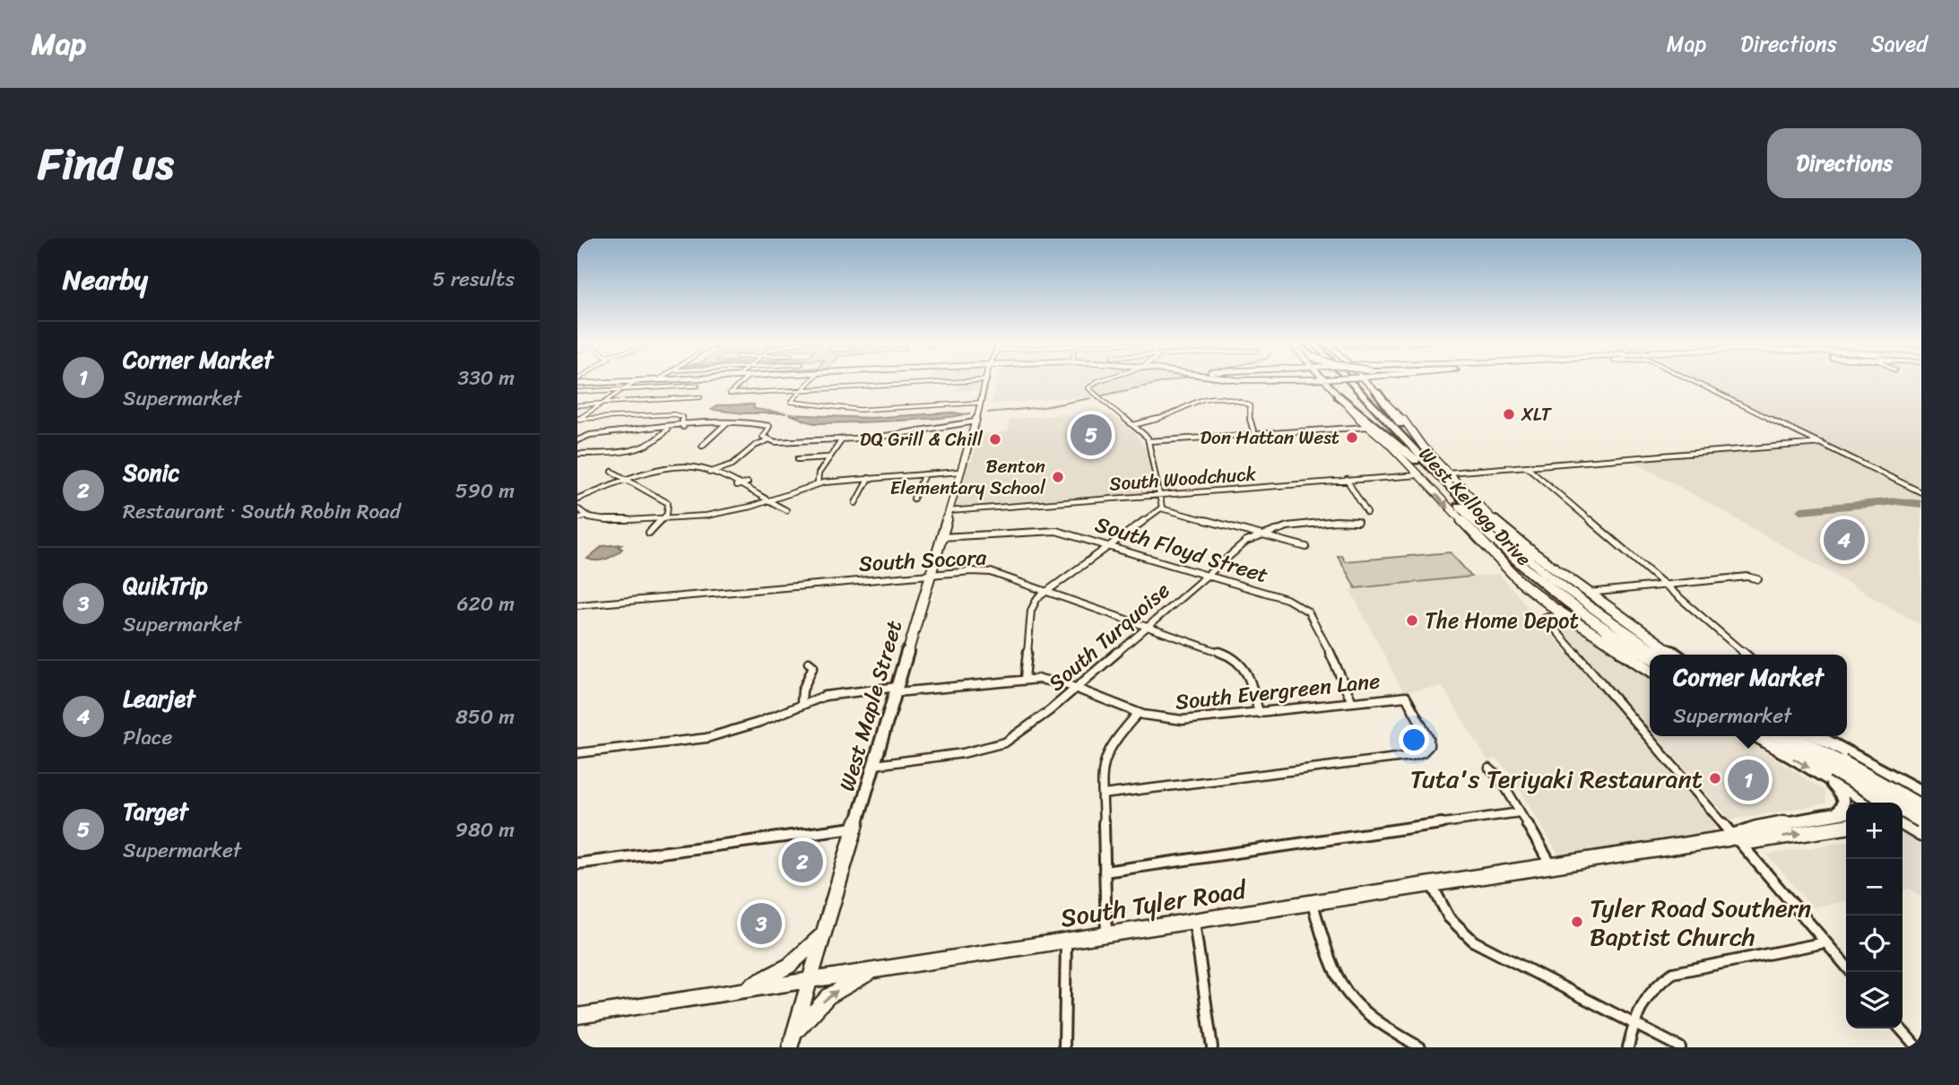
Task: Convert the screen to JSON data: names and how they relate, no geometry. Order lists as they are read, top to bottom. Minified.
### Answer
{"streets":{"main road":["West Kellogg Drive","West Maple Street","South Tyler Road"],"street":["South Woodchuck","South Floyd Street","South Socora","South Turquoise","South Evergreen Lane"]},"crossings":[["South Woodchuck","West Kellogg Drive"],["South Woodchuck","West Maple Street"],["South Floyd Street","South Turquoise"],["South Floyd Street","South Evergreen Lane"],["South Floyd Street","West Maple Street"],["South Socora","South Turquoise"],["South Socora","South Evergreen Lane"],["South Socora","West Maple Street"],["South Turquoise","South Evergreen Lane"],["South Turquoise","West Maple Street"],["South Evergreen Lane","West Maple Street"],["West Maple Street","South Tyler Road"]],"places":["XLT","Don Hattan West","DQ Grill & Chill","Benton Elementary School","The Home Depot","Tuta's Teriyaki Restaurant","Tyler Road Southern Baptist Church"],"page":{"header":"Map","nav":["Map","Directions","Saved"],"title":"Find us","buttons":"Directions","heading":["Nearby","5 results"],"list":[{"mark":"1","name":"Corner Market","note":"Supermarket","value":"330 m"},{"mark":"2","name":"Sonic","note":"Restaurant · South Robin Road","value":"590 m"},{"mark":"3","name":"QuikTrip","note":"Supermarket","value":"620 m"},{"mark":"4","name":"Learjet","note":"Place","value":"850 m"},{"mark":"5","name":"Target","note":"Supermarket","value":"980 m"}],"pins":["5","4","1","2","3"],"popup":["Corner Market","Supermarket"],"map_buttons":["+","−"]}}
